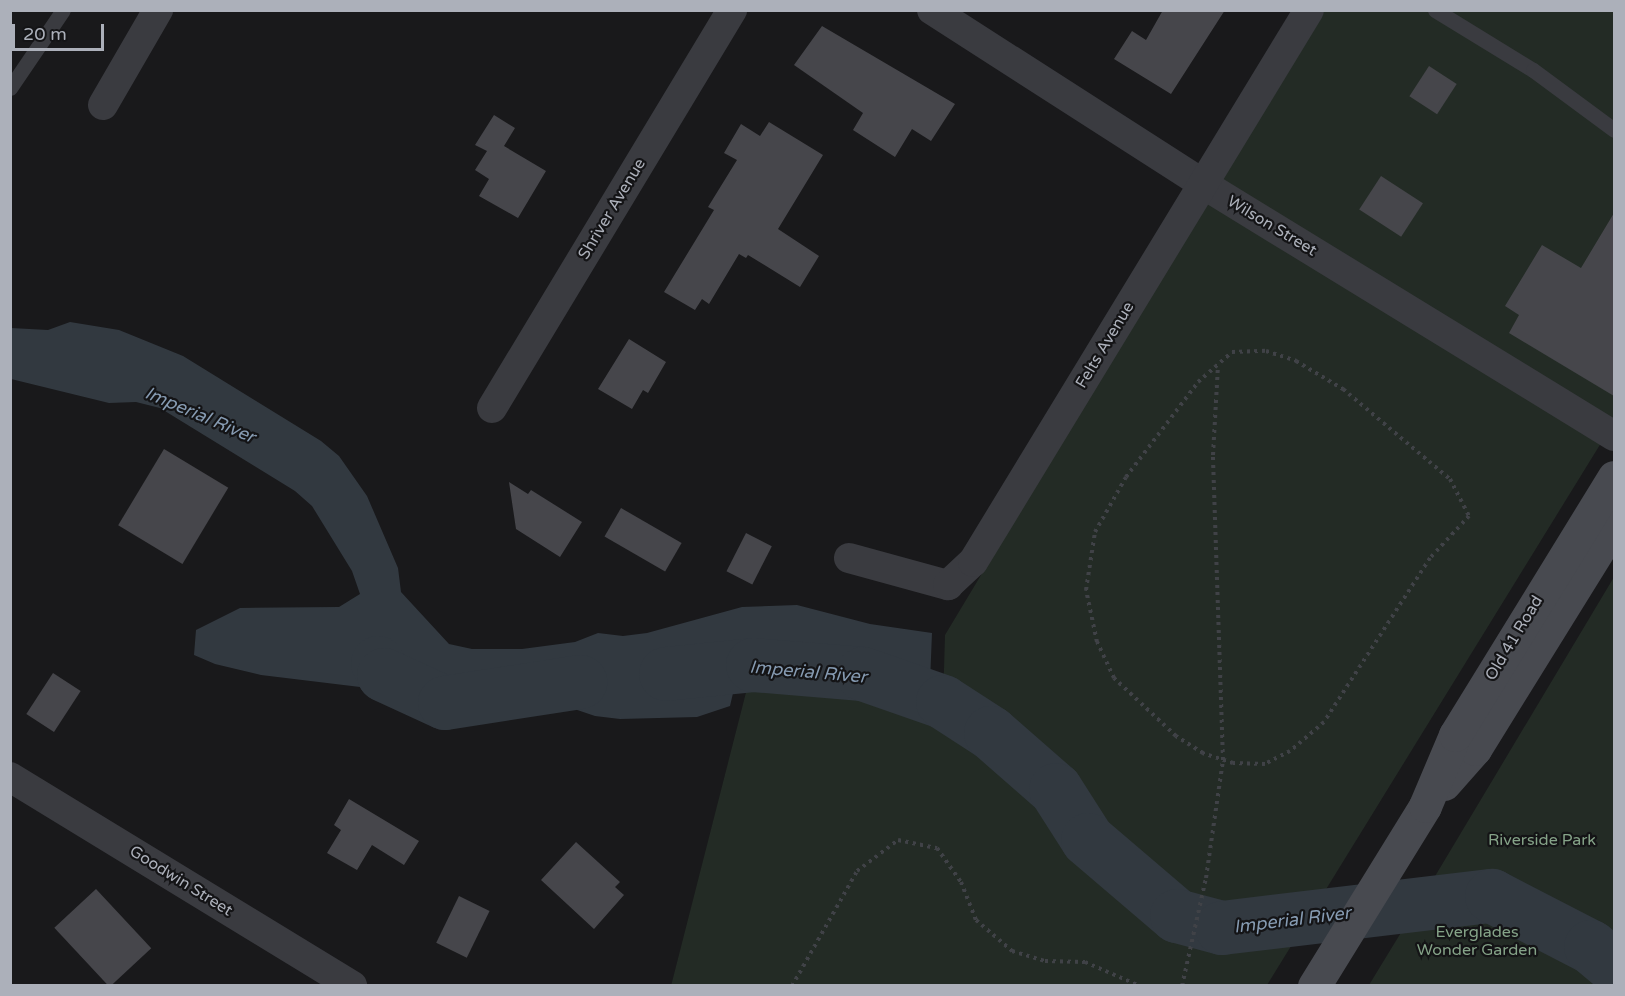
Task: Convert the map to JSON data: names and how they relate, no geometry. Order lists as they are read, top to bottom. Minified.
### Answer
{"streets":{"street":["Shriver Avenue","Wilson Street","Felts Avenue","Old 41 Road","Goodwin Street"]},"crossings":[["Wilson Street","Felts Avenue"]],"water":["Imperial River"],"parks":["Riverside Park","Everglades Wonder Garden"],"scale_bar":"20 m"}
